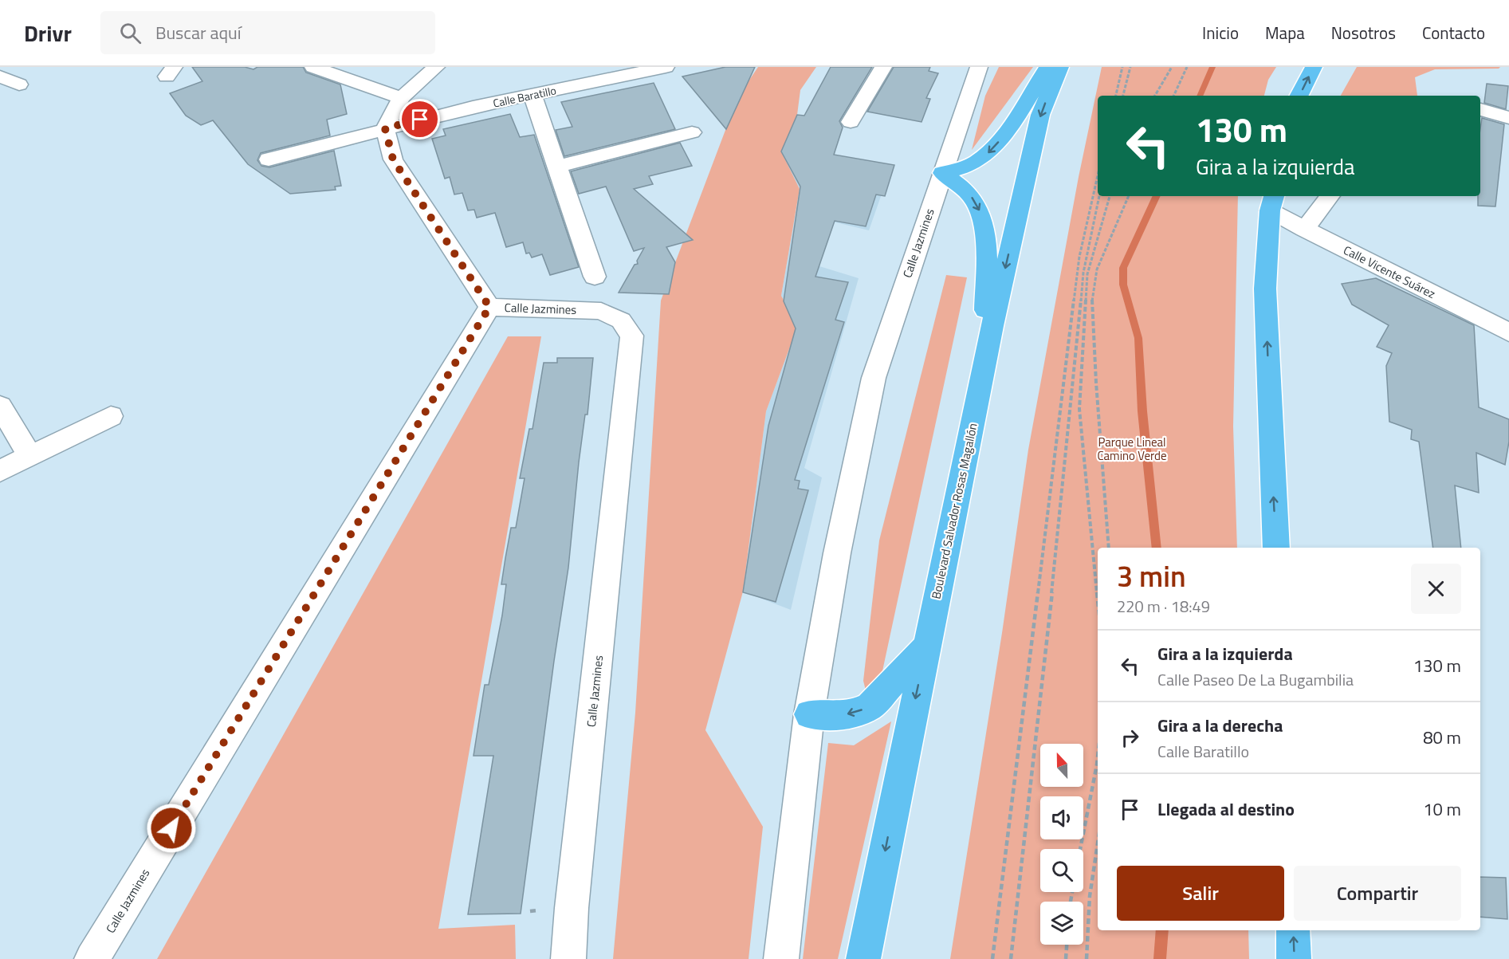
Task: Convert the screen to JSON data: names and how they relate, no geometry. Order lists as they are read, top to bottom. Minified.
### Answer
{"streets":{"highway":["Boulevard Salvador Rosas Magallón"],"street":["Calle Baratillo","Calle Jazmines","Calle Vicente Suárez"]},"one_way":["Boulevard Salvador Rosas Magallón"],"parks":["Parque Lineal Camino Verde"],"north":"top","page":{"header":"Drivr","search":"Buscar aquí","nav":["Inicio","Mapa","Nosotros","Contacto"],"turn":["130 m","Gira a la izquierda"],"heading":["3 min","220 m · 18:49"],"list":[{"name":"Gira a la izquierda","note":"Calle Paseo De La Bugambilia","value":"130 m"},{"name":"Gira a la derecha","note":"Calle Baratillo","value":"80 m"},{"name":"Llegada al destino","value":"10 m"}],"buttons":["Salir","Compartir"]}}
